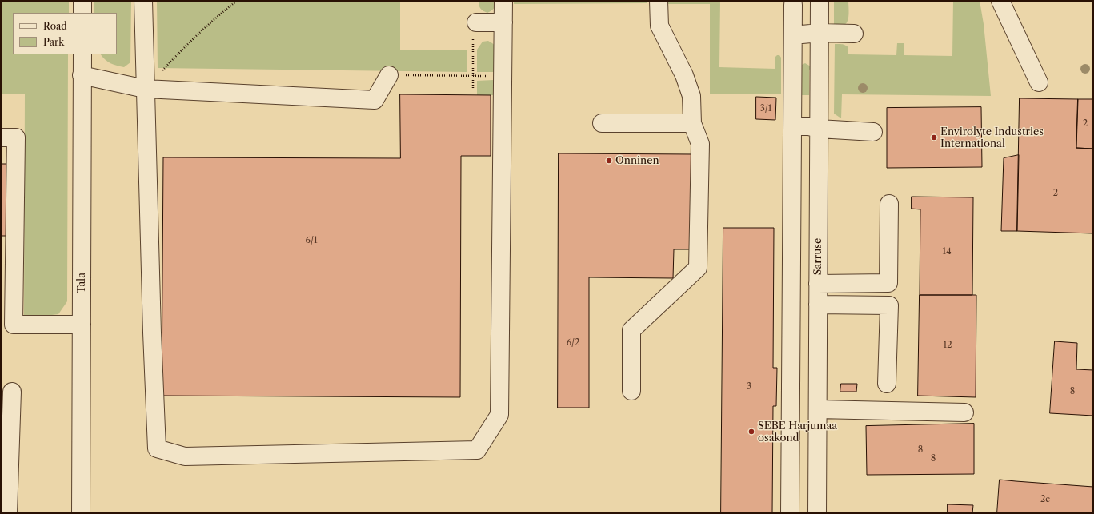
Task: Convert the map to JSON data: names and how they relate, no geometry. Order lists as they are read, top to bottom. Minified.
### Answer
{"streets":{"street":["Sarruse","Tala"]},"places":["Envirolyte Industries International","Onninen","SEBE Harjumaa osakond"],"house_numbers":["3/1","2","2","6/1","14","6/2","12","3","8","8","8","2c"],"legend":["Road","Park"]}
